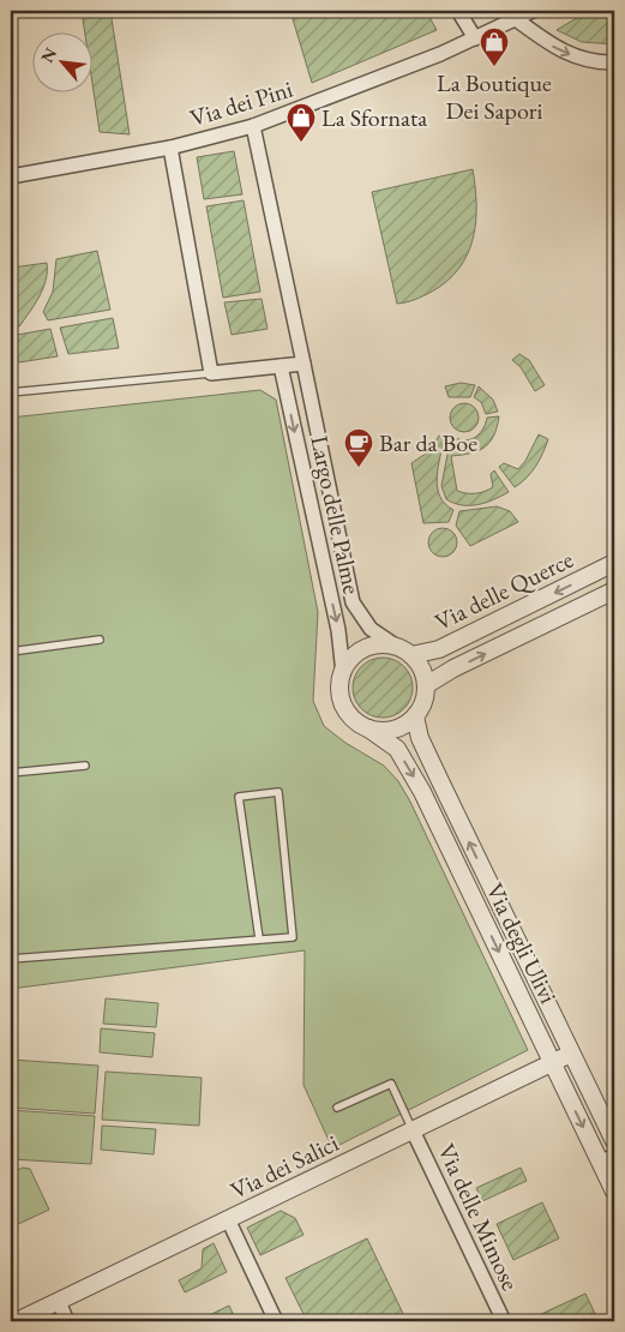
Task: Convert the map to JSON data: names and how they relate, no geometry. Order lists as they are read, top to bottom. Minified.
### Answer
{"streets":{"street":["Via dei Pini","Largo delle Palme","Via delle Querce","Via degli Ulivi","Via dei Salici","Via delle Mimose"]},"crossings":[["Via dei Pini","Largo delle Palme"],["Largo delle Palme","Via delle Querce"],["Largo delle Palme","Via degli Ulivi"],["Via delle Querce","Via degli Ulivi"],["Via degli Ulivi","Via dei Salici"],["Via dei Salici","Via delle Mimose"]],"places":{"shop":["La Boutique Dei Sapori","La Sfornata"],"cafe":["Bar da Boe"]},"north":"top left"}
